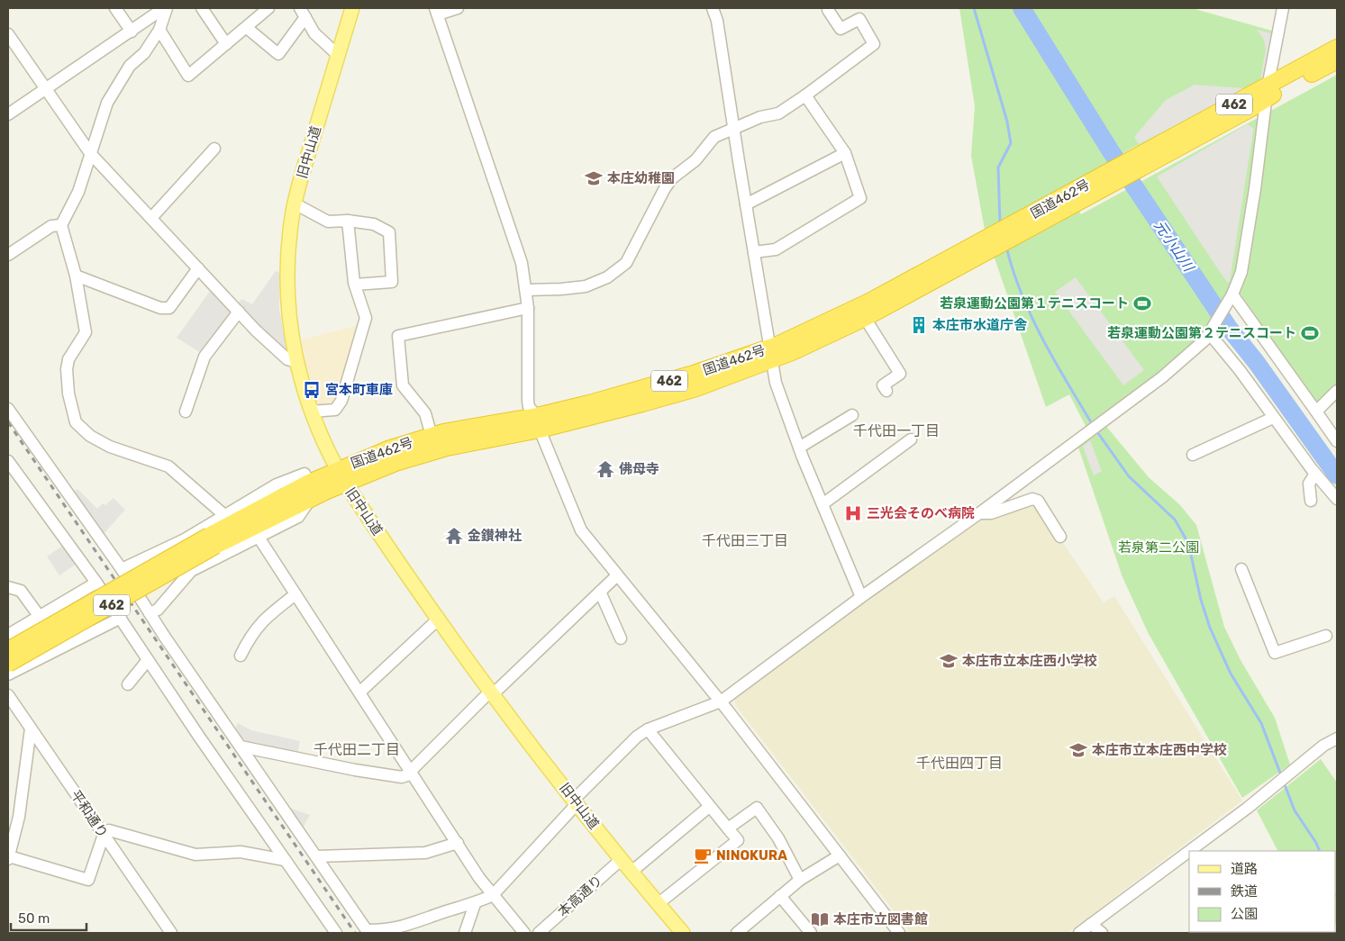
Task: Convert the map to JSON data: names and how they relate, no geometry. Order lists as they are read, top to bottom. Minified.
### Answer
{"streets":{"highway":["462","国道462号"],"main road":["旧中山道"],"street":["平和通り","本高通り"]},"crossings":[["旧中山道","国道462号"],["旧中山道","本高通り"]],"districts":["千代田一丁目","千代田三丁目","千代田二丁目","千代田四丁目"],"water":["元小山川"],"parks":["若泉第二公園"],"places":{"school or university":["本庄幼稚園","本庄市立本庄西小学校","本庄市立本庄西中学校"],"sports":["若泉運動公園第１テニスコート","若泉運動公園第２テニスコート"],"building":["本庄市水道庁舎"],"bus stop":["宮本町車庫"],"temple":["佛母寺","金鑚神社"],"hospital":["三光会そのべ病院"],"cafe":["NINOKURA"],"library":["本庄市立図書館"]},"legend":["道路","鉄道","公園"],"scale_bar":"50 m"}
